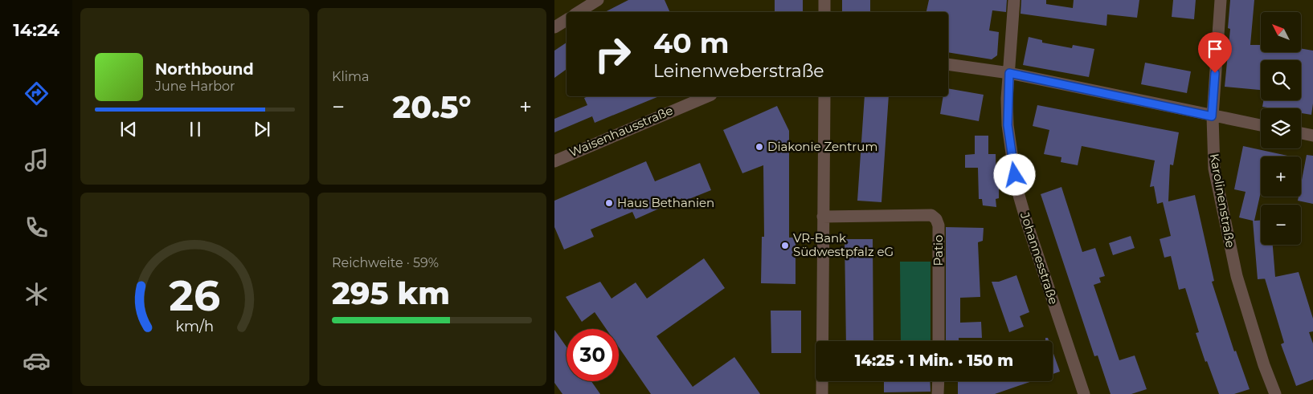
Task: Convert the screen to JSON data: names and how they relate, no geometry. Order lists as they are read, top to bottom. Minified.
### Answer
{"streets":{"street":["Waisenhausstraße","Karolinenstraße","Patio","Johannesstraße"]},"places":["Diakonie Zentrum","Haus Bethanien","VR-Bank Südwestpfalz eG"],"north":"top left","page":{"tabs":"14:24","tile":["Klima",["Reichweite · 59%","295 km"]],"map_buttons":["+","−"],"turn":["40 m","Leinenweberstraße"],"song":["Northbound","June Harbor"],"heat":["−","20.5°","+"],"limit":"30","trip":"14:25 · 1 Min. · 150 m","gauge":["26","km/h"]}}
